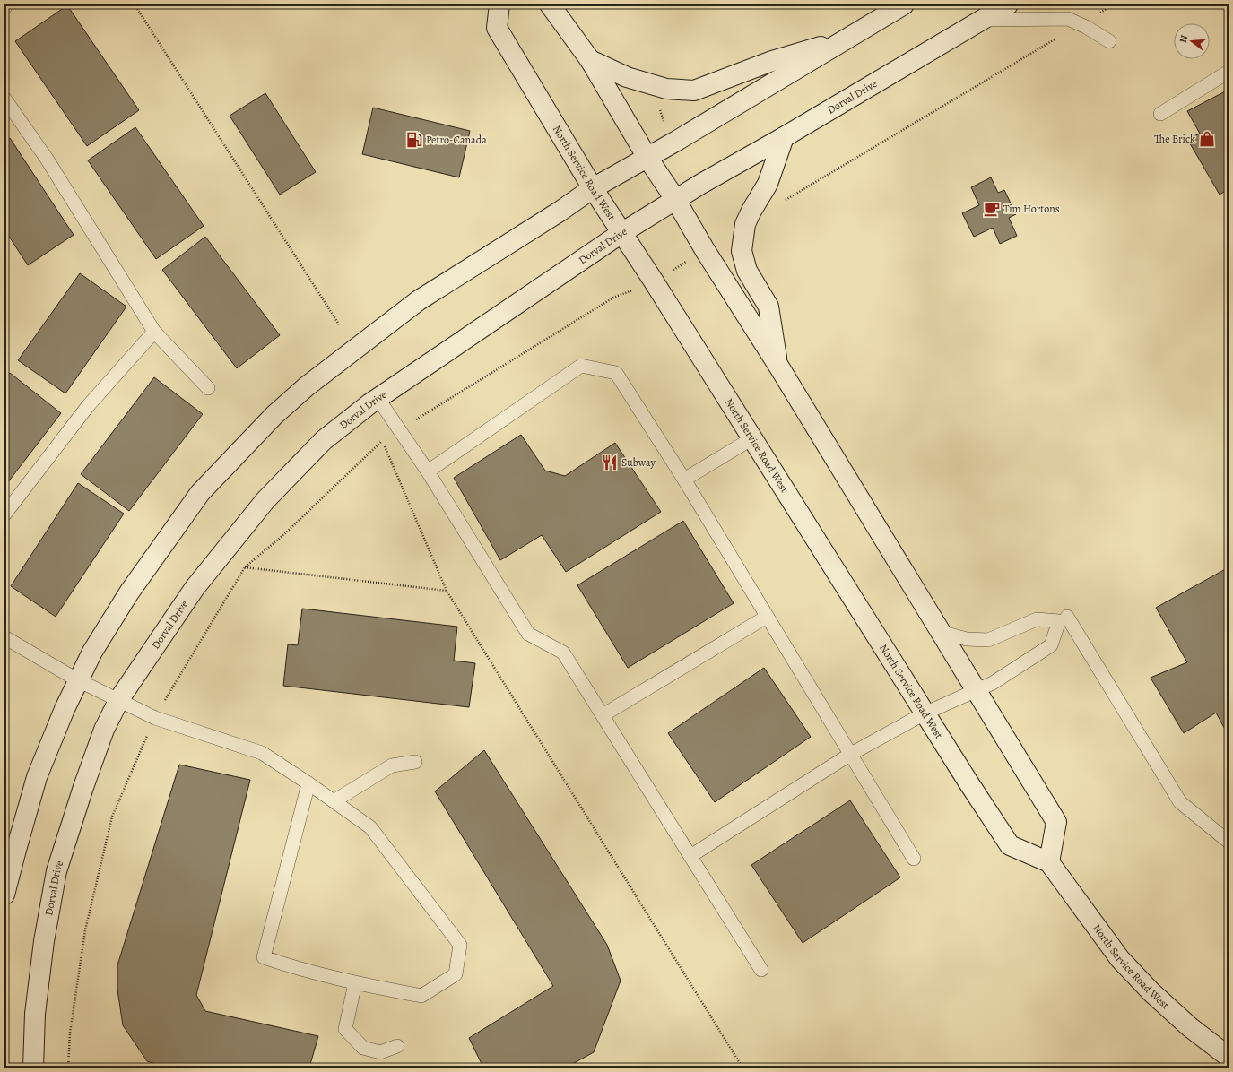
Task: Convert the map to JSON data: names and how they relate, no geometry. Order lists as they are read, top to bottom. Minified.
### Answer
{"streets":{"main road":["Dorval Drive","North Service Road West"]},"crossings":[["Dorval Drive","North Service Road West"]],"places":{"shop":["The Brick"],"fuel station":["Petro-Canada"],"cafe":["Tim Hortons"],"restaurant":["Subway"]},"north":"left"}
